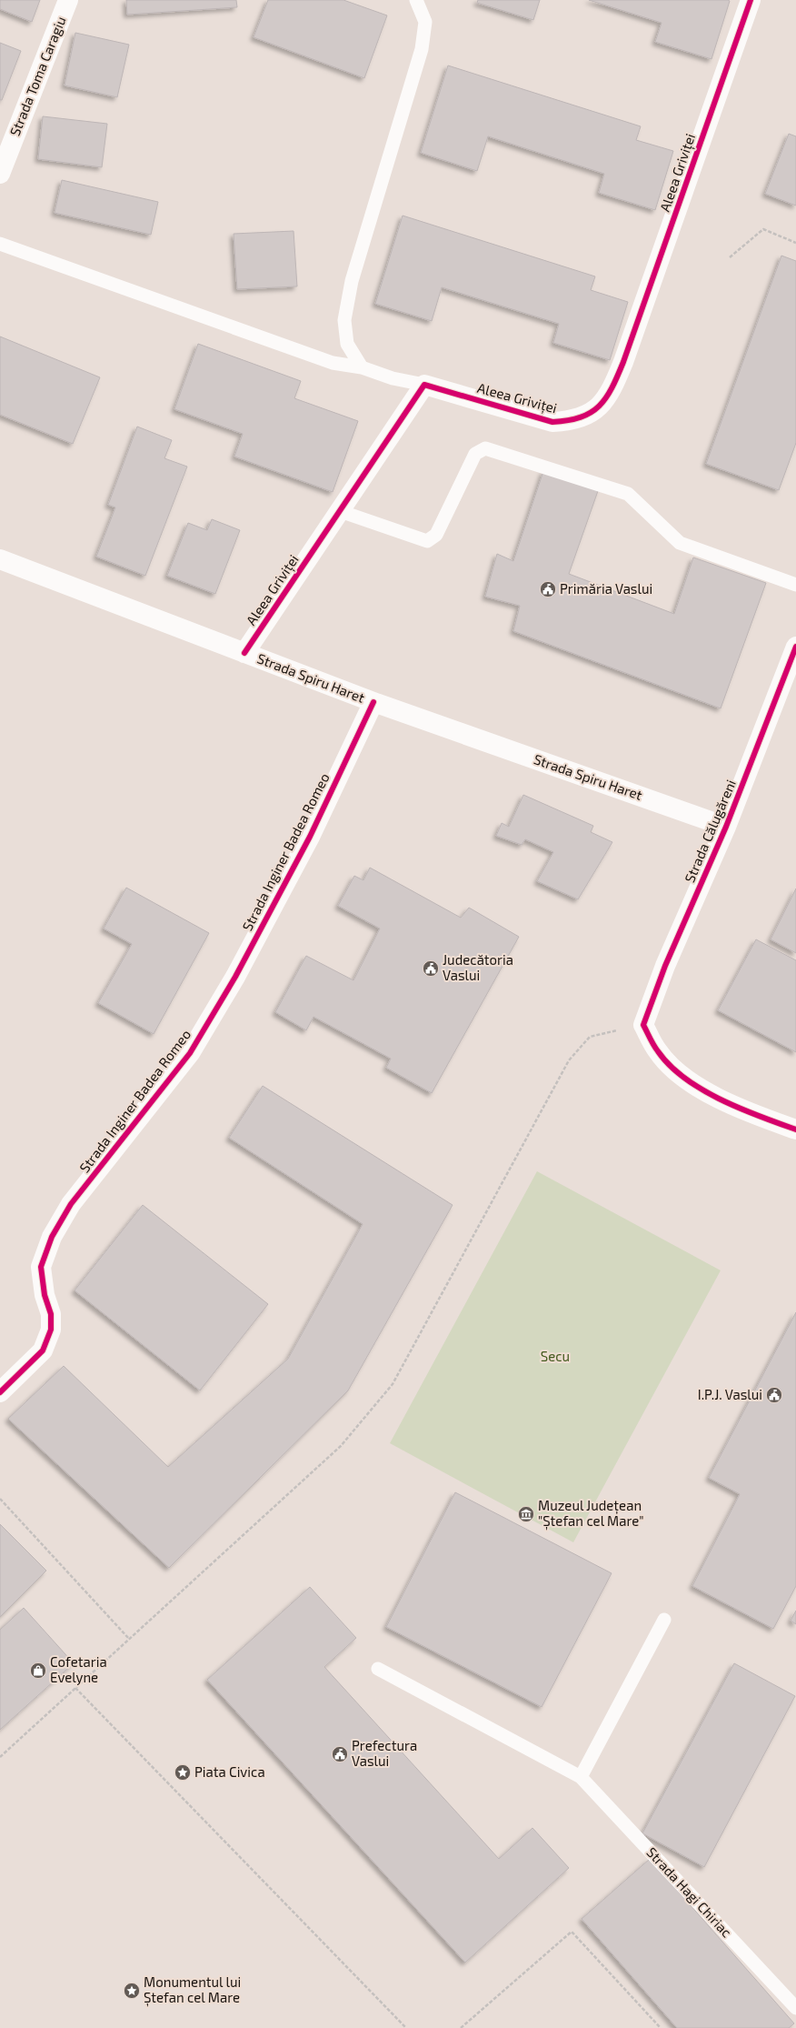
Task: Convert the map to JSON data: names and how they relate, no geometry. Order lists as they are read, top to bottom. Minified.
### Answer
{"streets":{"street":["Strada Toma Caragiu","Aleea Griviței","Strada Spiru Haret","Strada Călugăreni","Strada Inginer Badea Romeo"],"lane":["Strada Hagi Chiriac"]},"crossings":[["Aleea Griviței","Strada Spiru Haret"],["Strada Spiru Haret","Strada Călugăreni"],["Strada Spiru Haret","Strada Inginer Badea Romeo"]],"parks":["Secu"],"places":{"public building":["Primăria Vaslui","Judecătoria Vaslui","I.P.J. Vaslui","Prefectura Vaslui"],"museum":["Muzeul Județean \"Ștefan cel Mare\""],"shop":["Cofetaria Evelyne"],"place":["Piata Civica","Monumentul lui Ștefan cel Mare"]}}
